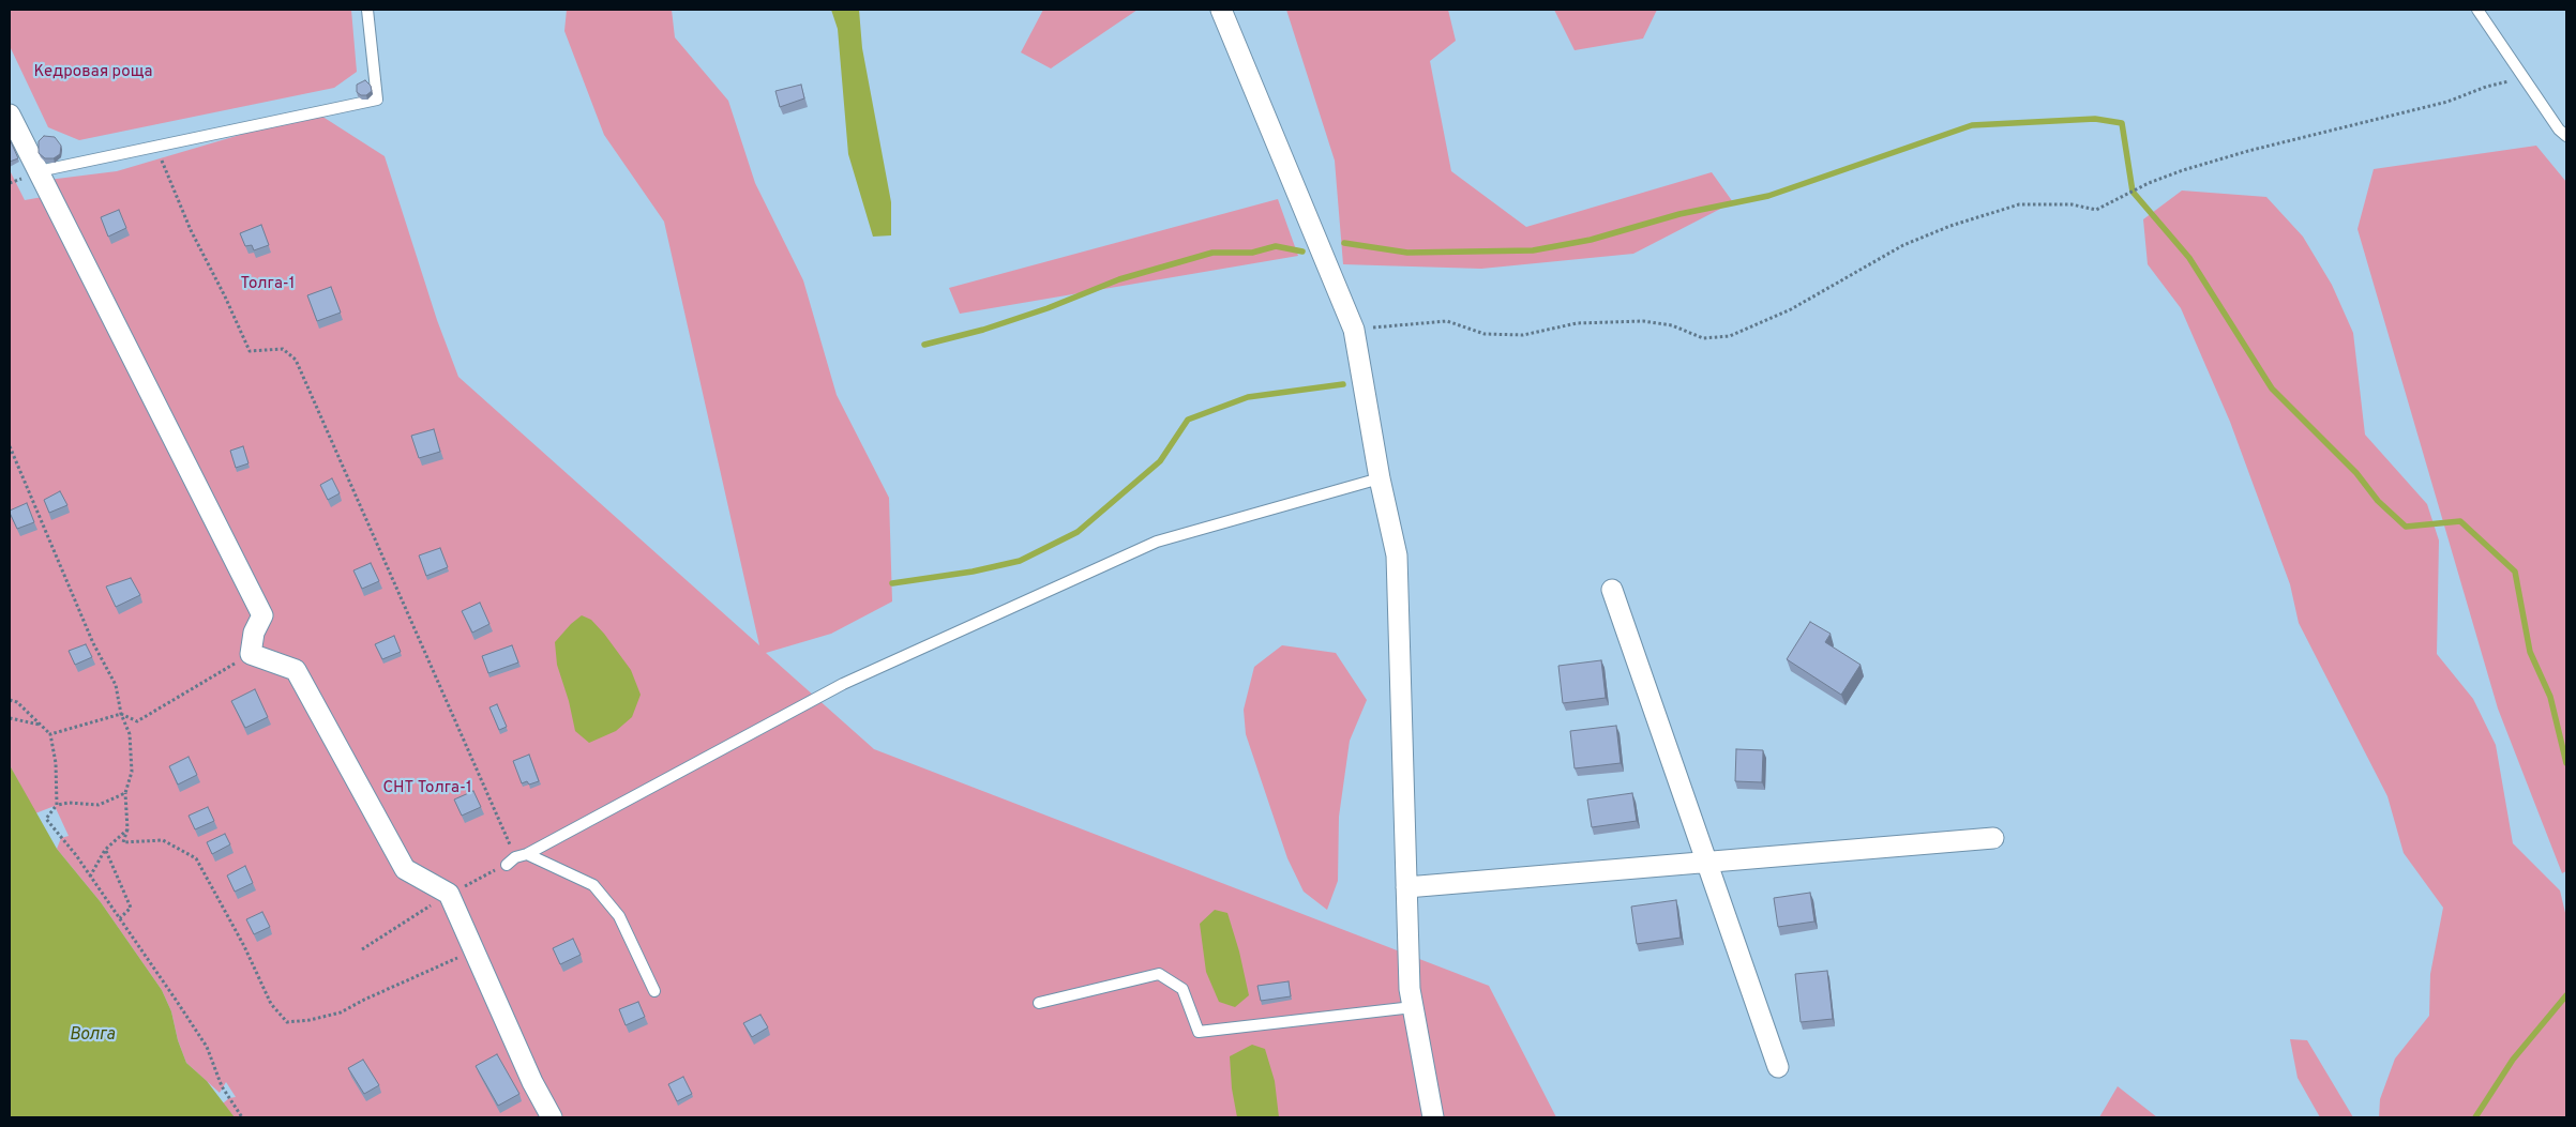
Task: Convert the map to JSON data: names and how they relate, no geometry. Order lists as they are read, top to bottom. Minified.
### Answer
{"water":["Волга"],"parks":["Кедровая роща","Толга-1","СНТ Толга-1"]}
